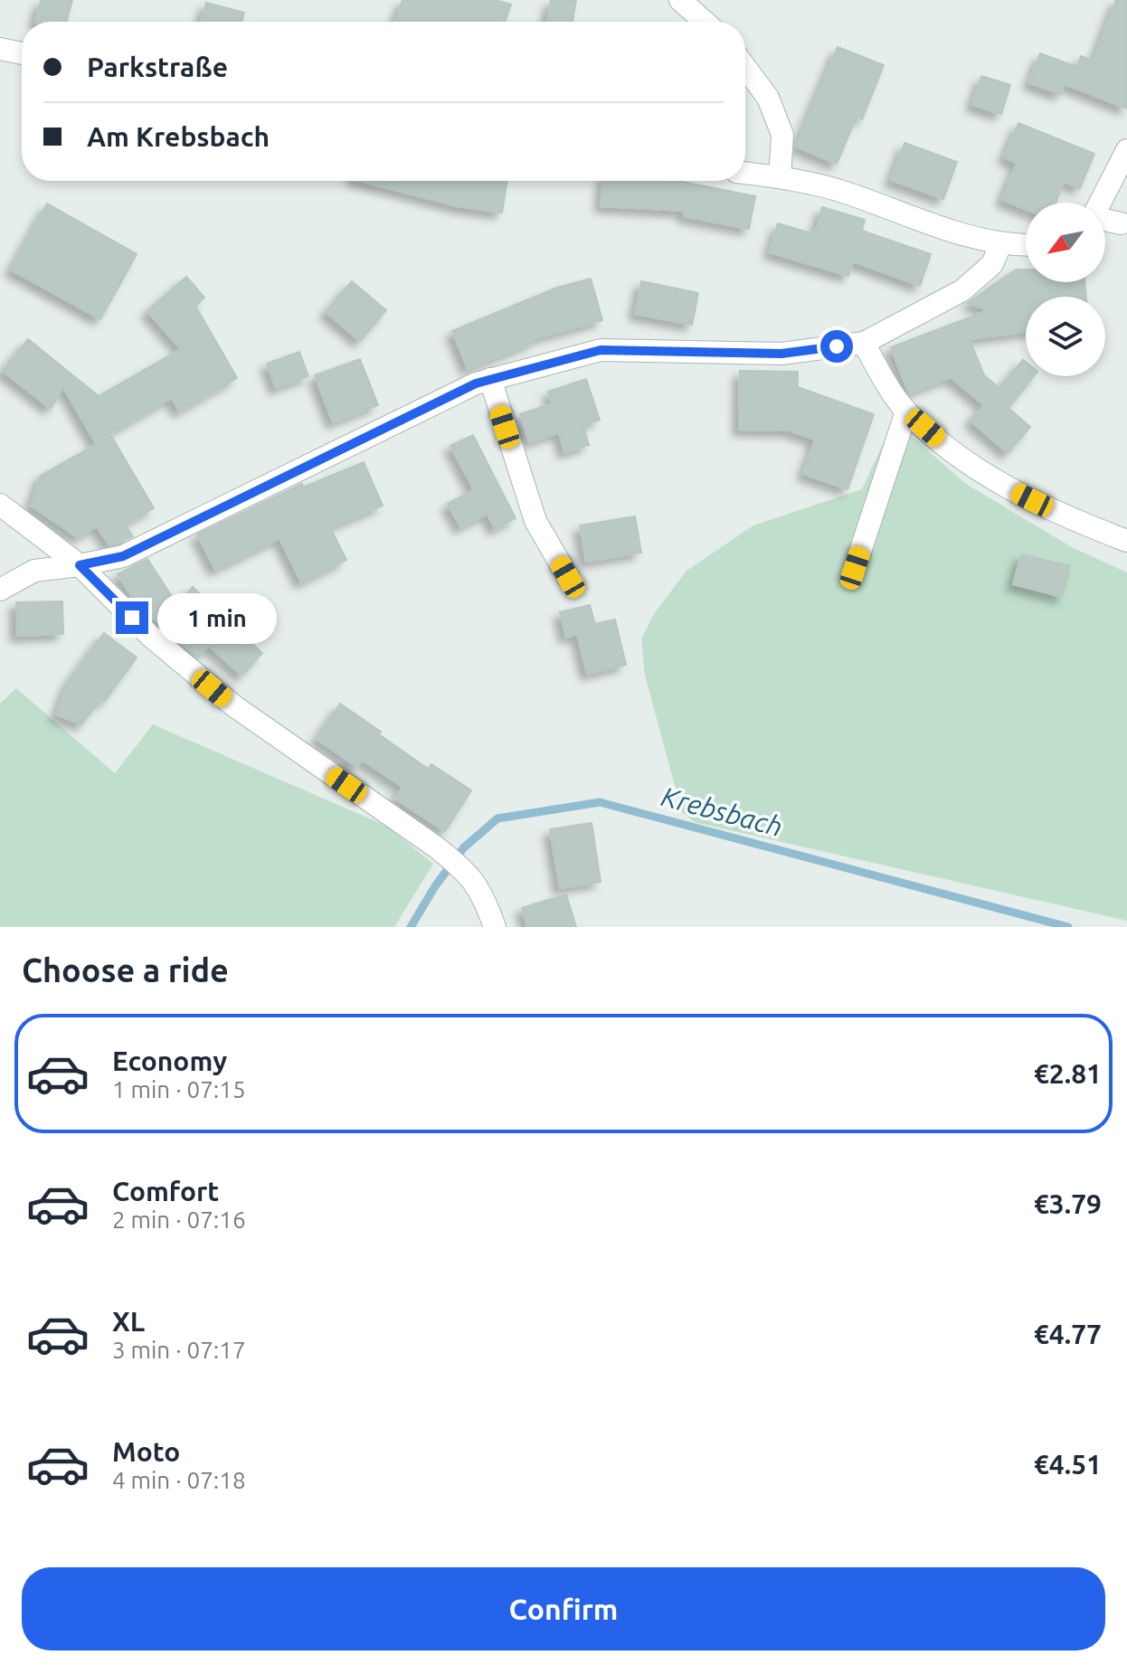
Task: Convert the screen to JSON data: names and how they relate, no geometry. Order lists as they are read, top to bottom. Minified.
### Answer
{"water":["Krebsbach"],"north":"bottom left","page":{"banner":["Parkstraße","Am Krebsbach"],"bubble":"1 min","heading":"Choose a ride","list":[{"name":"Economy","note":"1 min · 07:15","value":"€2.81"},{"name":"Comfort","note":"2 min · 07:16","value":"€3.79"},{"name":"XL","note":"3 min · 07:17","value":"€4.77"},{"name":"Moto","note":"4 min · 07:18","value":"€4.51"}],"buttons":"Confirm"}}
